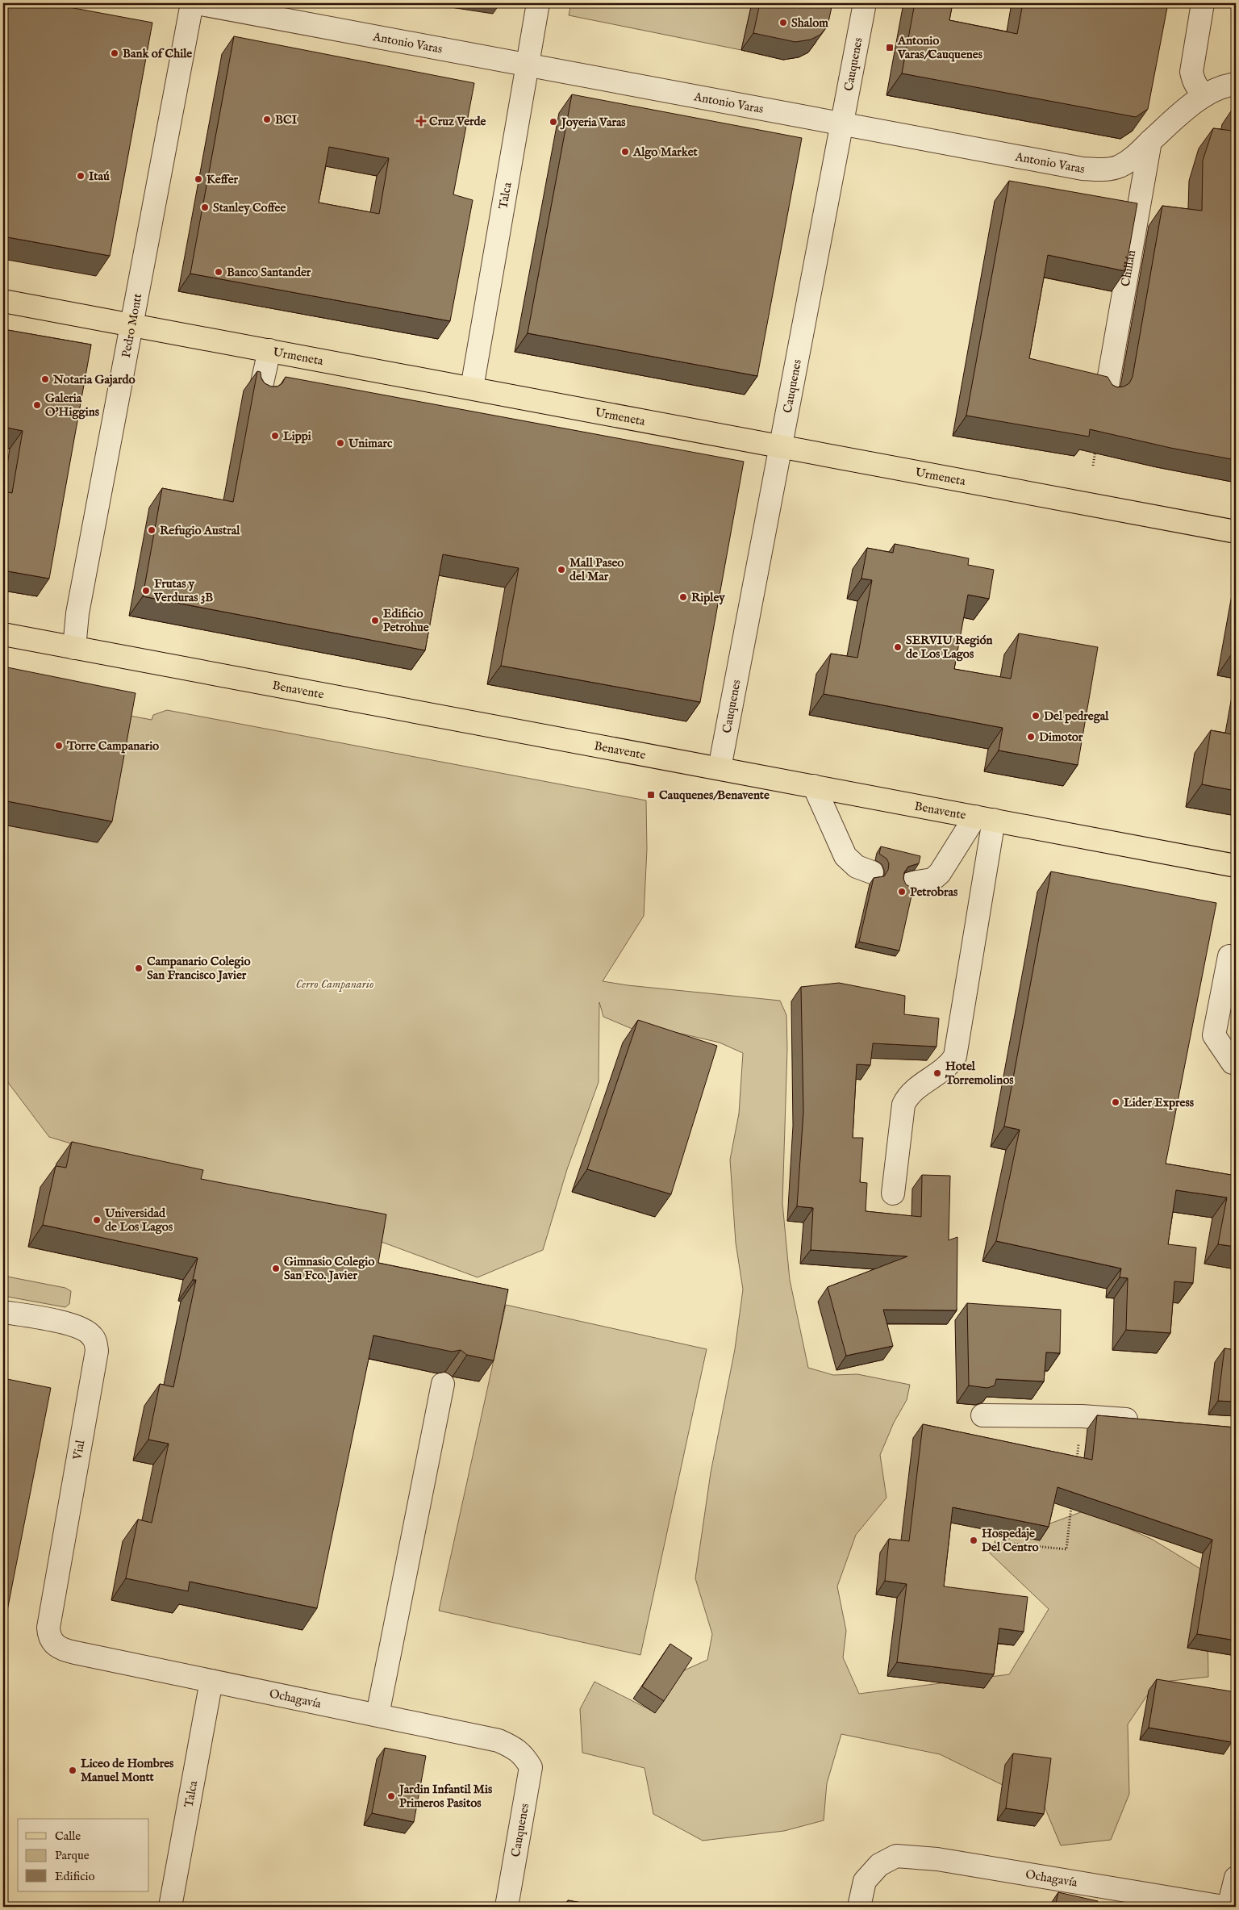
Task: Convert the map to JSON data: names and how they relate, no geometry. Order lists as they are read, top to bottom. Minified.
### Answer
{"streets":{"main road":["Urmeneta","Benavente"],"street":["Antonio Varas","Cauquenes","Talca","Chillán","Pedro Montt","Vial","Ochagavía"]},"crossings":[["Antonio Varas","Cauquenes"],["Antonio Varas","Talca"],["Antonio Varas","Chillán"],["Cauquenes","Urmeneta"],["Cauquenes","Benavente"],["Cauquenes","Ochagavía"],["Talca","Urmeneta"],["Talca","Ochagavía"],["Pedro Montt","Urmeneta"],["Pedro Montt","Benavente"],["Vial","Ochagavía"]],"parks":["Cerro Campanario"],"places":{"other":["Shalom","Bank of Chile","BCI","Joyeria Varas","Algo Market","Itaú","Keffer","Stanley Coffee","Banco Santander","Notaria Gajardo","Galeria O'Higgins","Lippi","Unimarc","Refugio Austral","Mall Paseo del Mar","Frutas y Verduras 3B","Ripley","Edificio Petrohue","SERVIU Región de Los Lagos","Del pedregal","Dimotor","Torre Campanario","Petrobras","Campanario Colegio San Francisco Javier","Hotel Torremolinos","Lider Express","Universidad de Los Lagos","Gimnasio Colegio San Fco. Javier","Hospedaje Del Centro","Liceo de Hombres Manuel Montt","Jardin Infantil Mis Primeros Pasitos"],"transit":["Antonio Varas/Cauquenes","Cauquenes/Benavente"],"health":["Cruz Verde"]},"legend":["Calle","Parque","Edificio"]}
